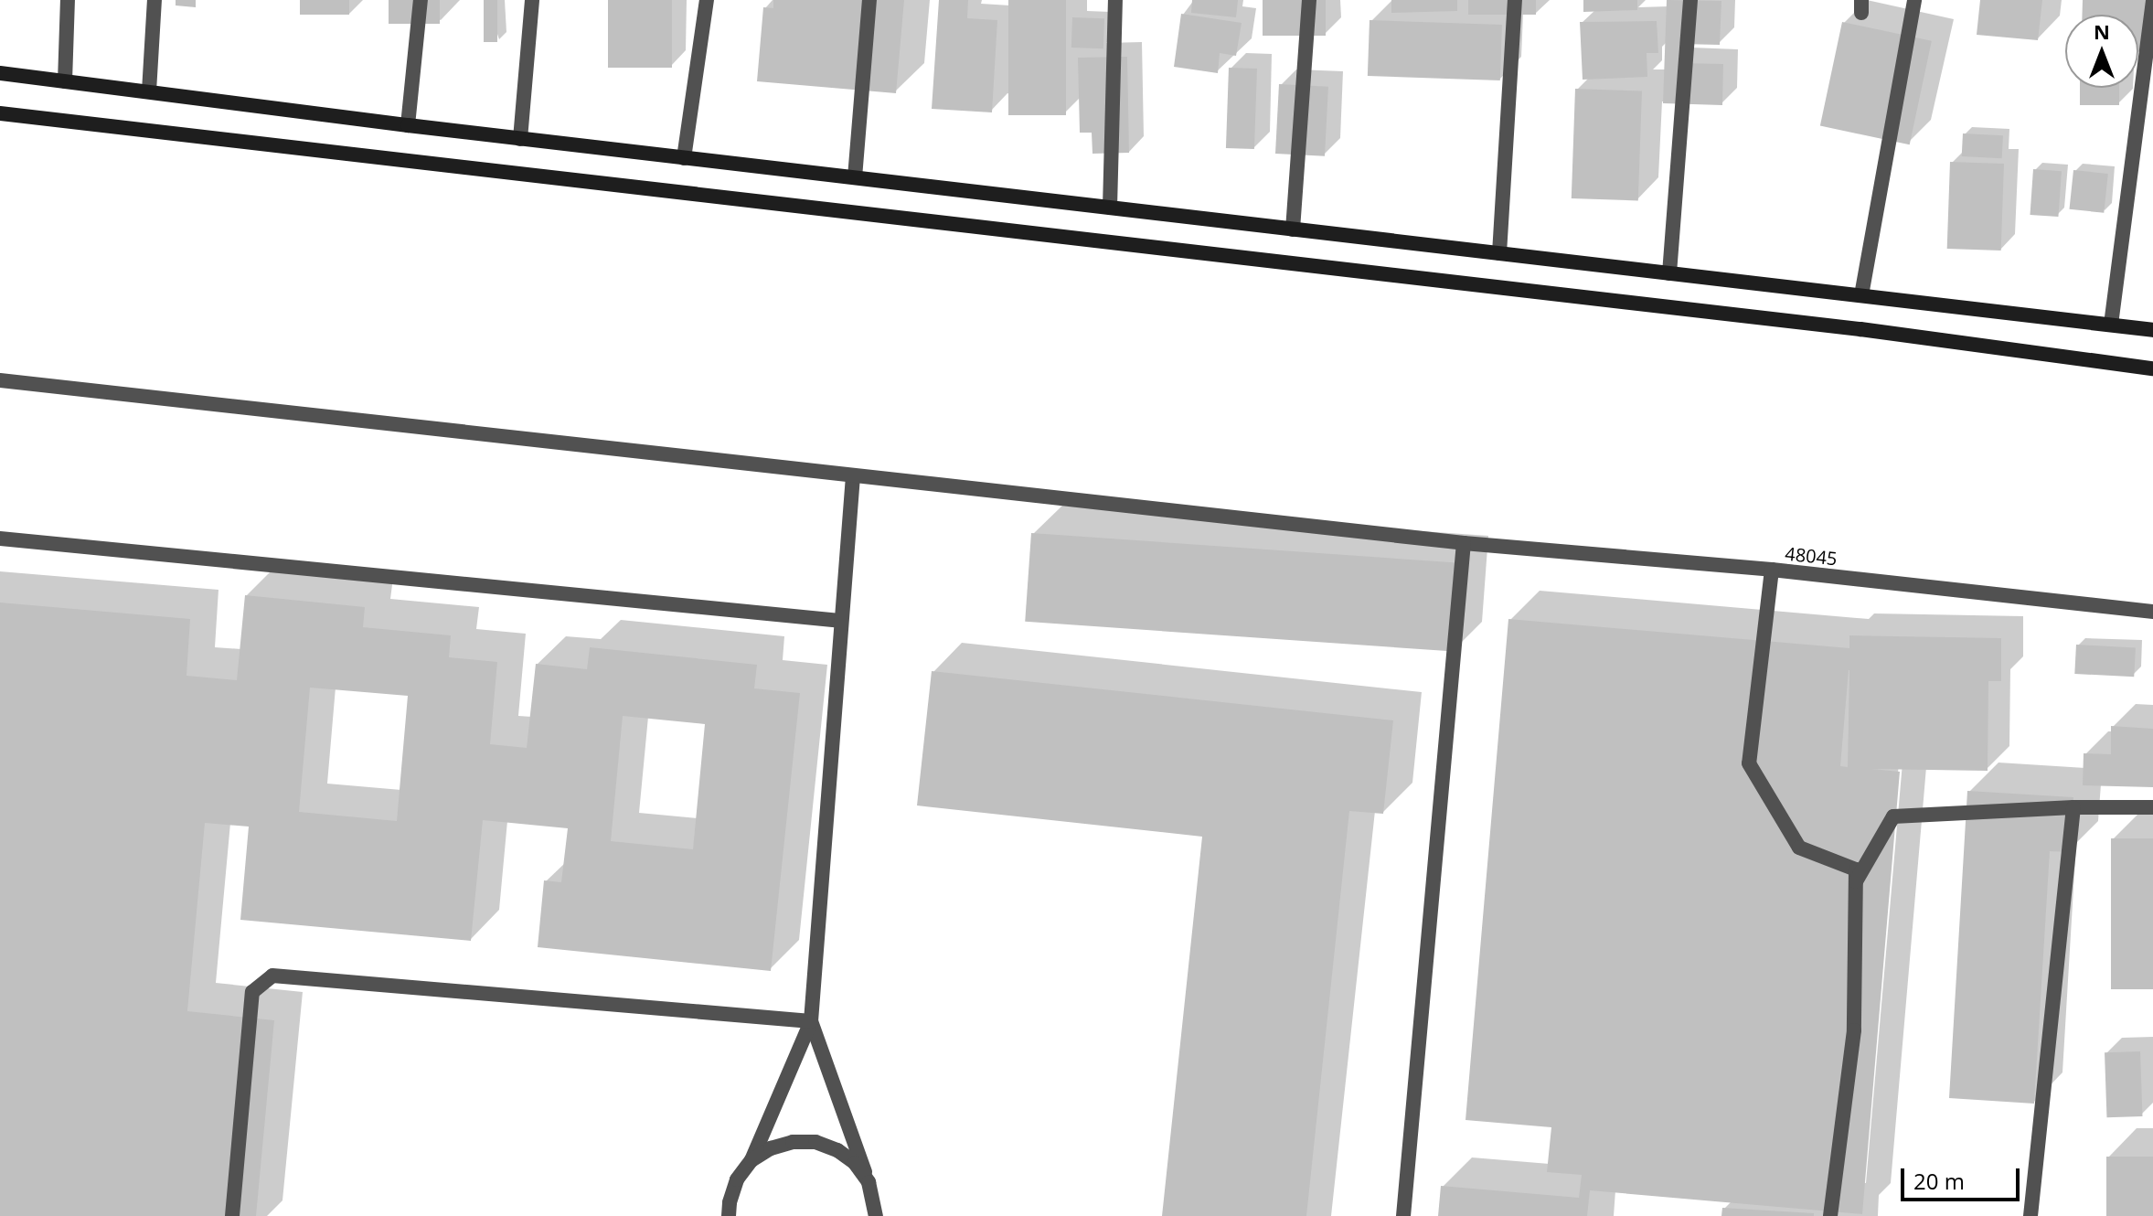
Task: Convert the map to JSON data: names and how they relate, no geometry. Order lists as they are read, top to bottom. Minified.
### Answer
{"streets":{"street":["48045"]},"scale_bar":"20 m","north":"top"}
